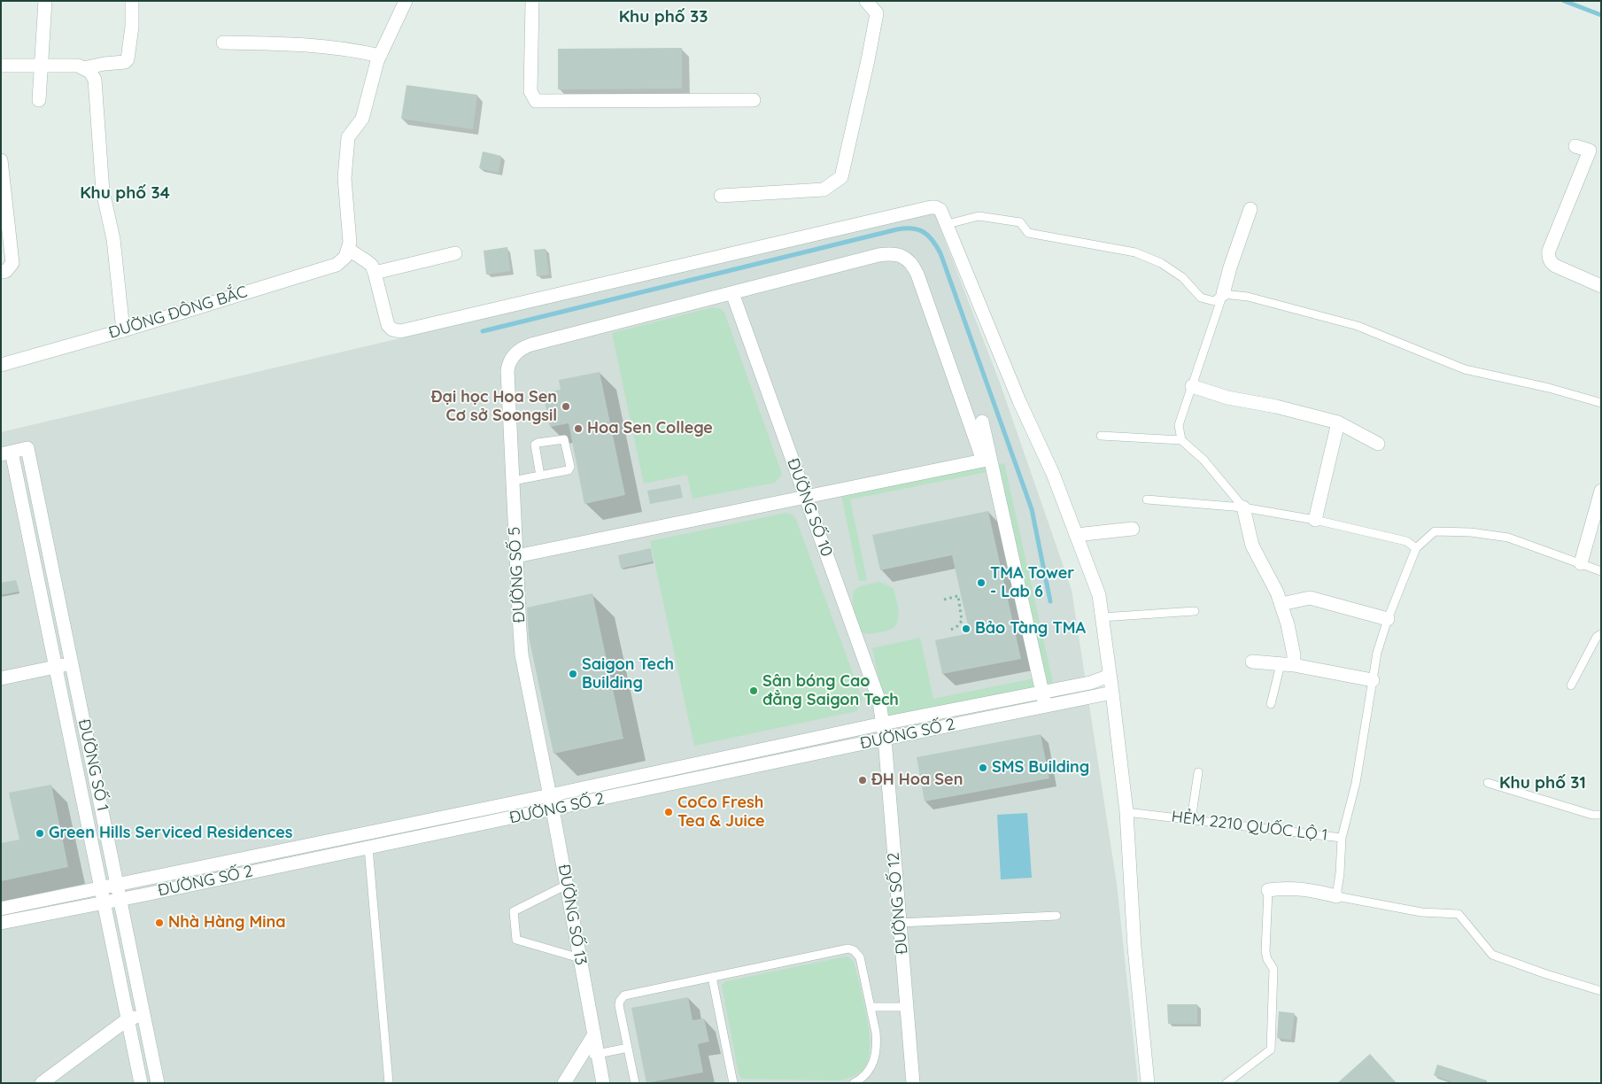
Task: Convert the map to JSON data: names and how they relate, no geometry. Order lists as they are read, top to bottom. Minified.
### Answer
{"streets":{"street":["ĐƯỜNG ĐÔNG BẮC","ĐƯỜNG SỐ 10","ĐƯỜNG SỐ 5","ĐƯỜNG SỐ 2","ĐƯỜNG SỐ 1","ĐƯỜNG SỐ 12","ĐƯỜNG SỐ 13"],"lane":["HẺM 2210 QUỐC LỘ 1"]},"crossings":[["ĐƯỜNG SỐ 10","ĐƯỜNG SỐ 5"],["ĐƯỜNG SỐ 10","ĐƯỜNG SỐ 2"],["ĐƯỜNG SỐ 10","ĐƯỜNG SỐ 12"],["ĐƯỜNG SỐ 5","ĐƯỜNG SỐ 2"],["ĐƯỜNG SỐ 5","ĐƯỜNG SỐ 13"],["ĐƯỜNG SỐ 2","ĐƯỜNG SỐ 1"],["ĐƯỜNG SỐ 2","ĐƯỜNG SỐ 12"],["ĐƯỜNG SỐ 2","ĐƯỜNG SỐ 13"]],"districts":["Khu phố 33","Khu phố 34","Khu phố 31"],"places":["Đại học Hoa Sen Cơ sở Soongsil","Hoa Sen College","TMA Tower - Lab 6","Bảo Tàng TMA","Saigon Tech Building","Sân bóng Cao đẳng Saigon Tech","SMS Building","ĐH Hoa Sen","CoCo Fresh Tea & Juice","Green Hills Serviced Residences","Nhà Hàng Mina"]}
